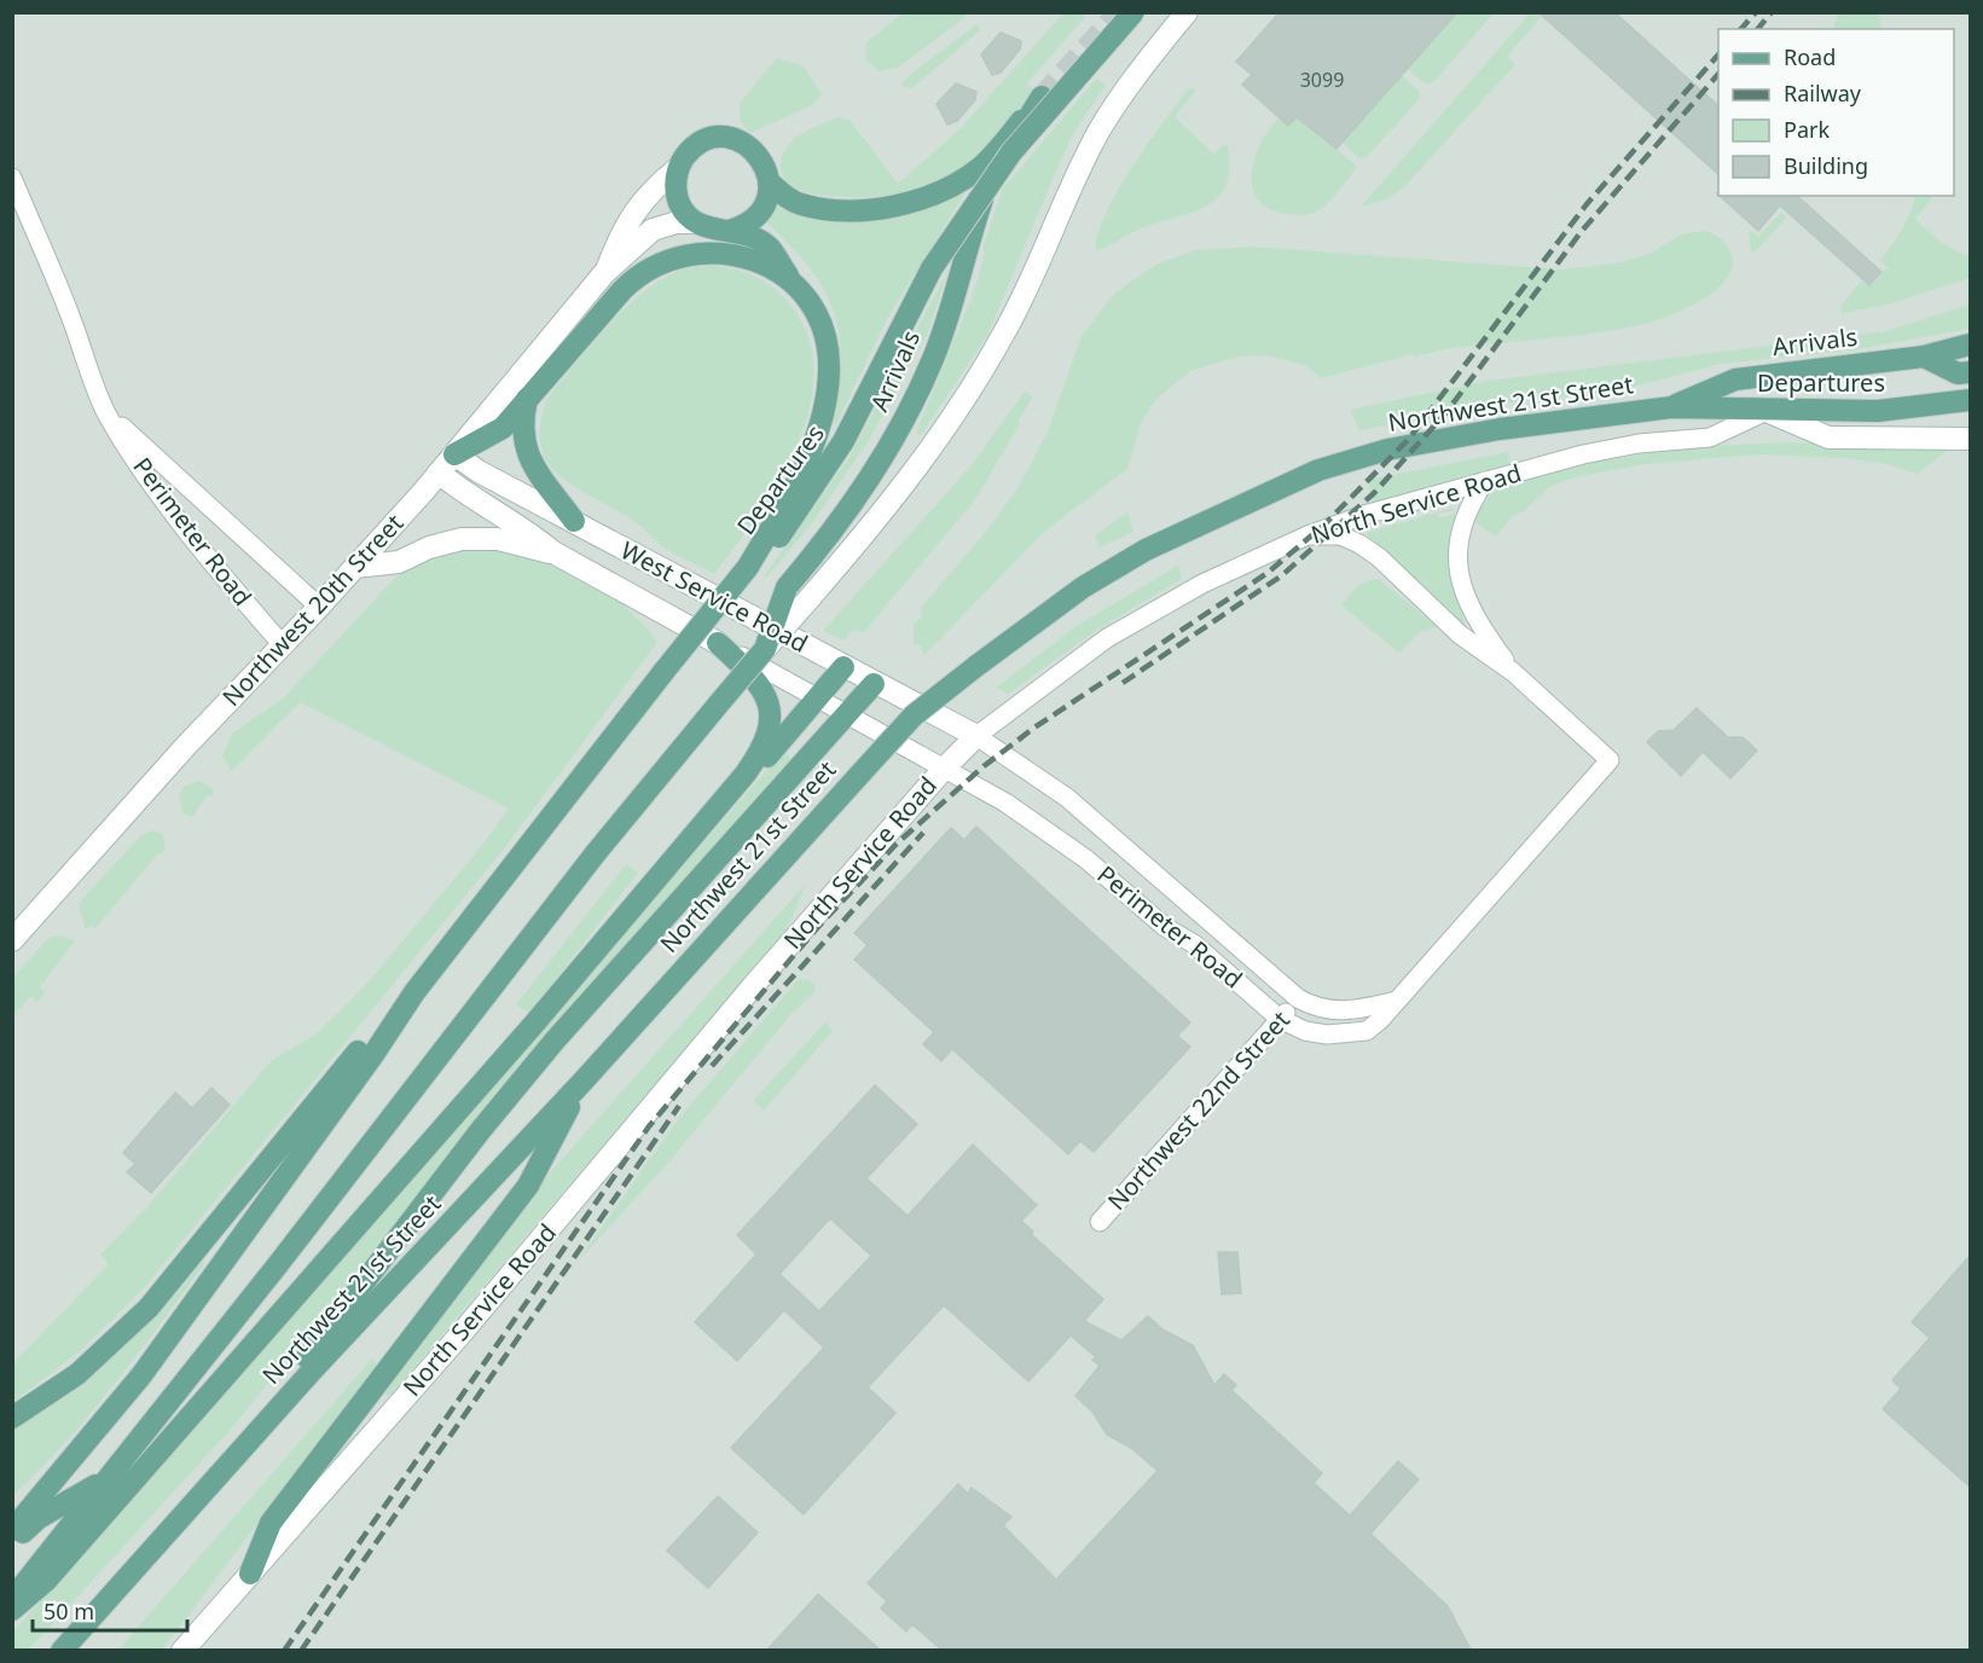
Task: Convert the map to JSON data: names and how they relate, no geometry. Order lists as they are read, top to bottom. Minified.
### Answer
{"streets":{"main road":["Arrivals","Departures","Northwest 21st Street"],"street":["North Service Road","Perimeter Road","West Service Road","Northwest 20th Street","Northwest 22nd Street"]},"crossings":[["Arrivals","Departures"],["Arrivals","Northwest 21st Street"],["Arrivals","Northwest 20th Street"],["Departures","Northwest 21st Street"],["Departures","North Service Road"],["North Service Road","Perimeter Road"],["North Service Road","West Service Road"],["Perimeter Road","West Service Road"],["Perimeter Road","Northwest 20th Street"],["Perimeter Road","Northwest 22nd Street"],["West Service Road","Northwest 20th Street"]],"house_numbers":["3099"],"legend":["Road","Railway","Park","Building"],"scale_bar":"50 m"}
